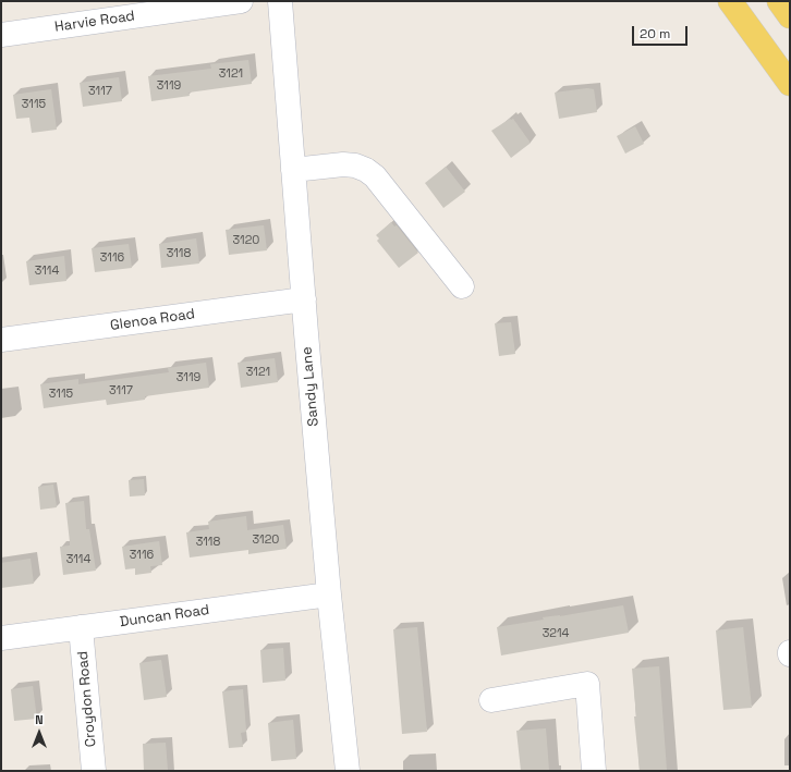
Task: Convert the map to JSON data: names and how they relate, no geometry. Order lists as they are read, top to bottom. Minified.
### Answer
{"streets":{"street":["Harvie Road","Glenoa Road","Sandy Lane","Duncan Road","Croydon Road"]},"crossings":[["Glenoa Road","Sandy Lane"],["Sandy Lane","Duncan Road"],["Duncan Road","Croydon Road"]],"house_numbers":["3121","3119","3117","3115","3120","3118","3116","3114","3121","3119","3117","3115","3120","3118","3116","3114","3214"],"scale_bar":"20 m","north":"top"}
